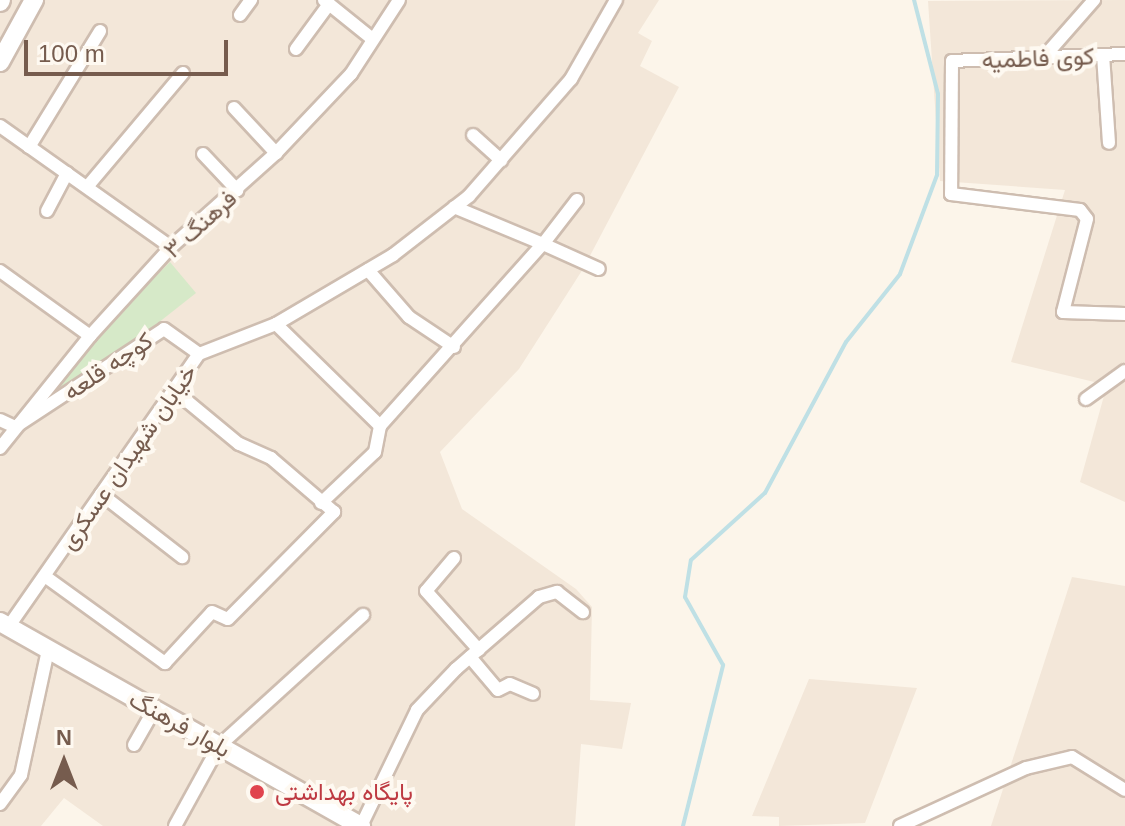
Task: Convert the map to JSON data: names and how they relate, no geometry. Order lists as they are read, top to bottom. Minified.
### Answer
{"streets":{"main road":["بلوار فرهنگ"],"street":["کوی فاطمیه","فرهنگ ۳","کوچه قلعه","خیابان شهیدان عسکری"]},"crossings":[["فرهنگ ۳","کوچه قلعه"],["کوچه قلعه","خیابان شهیدان عسکری"],["خیابان شهیدان عسکری","بلوار فرهنگ"]],"places":["پایگاه بهداشتی"],"scale_bar":"100 m","north":"top"}
